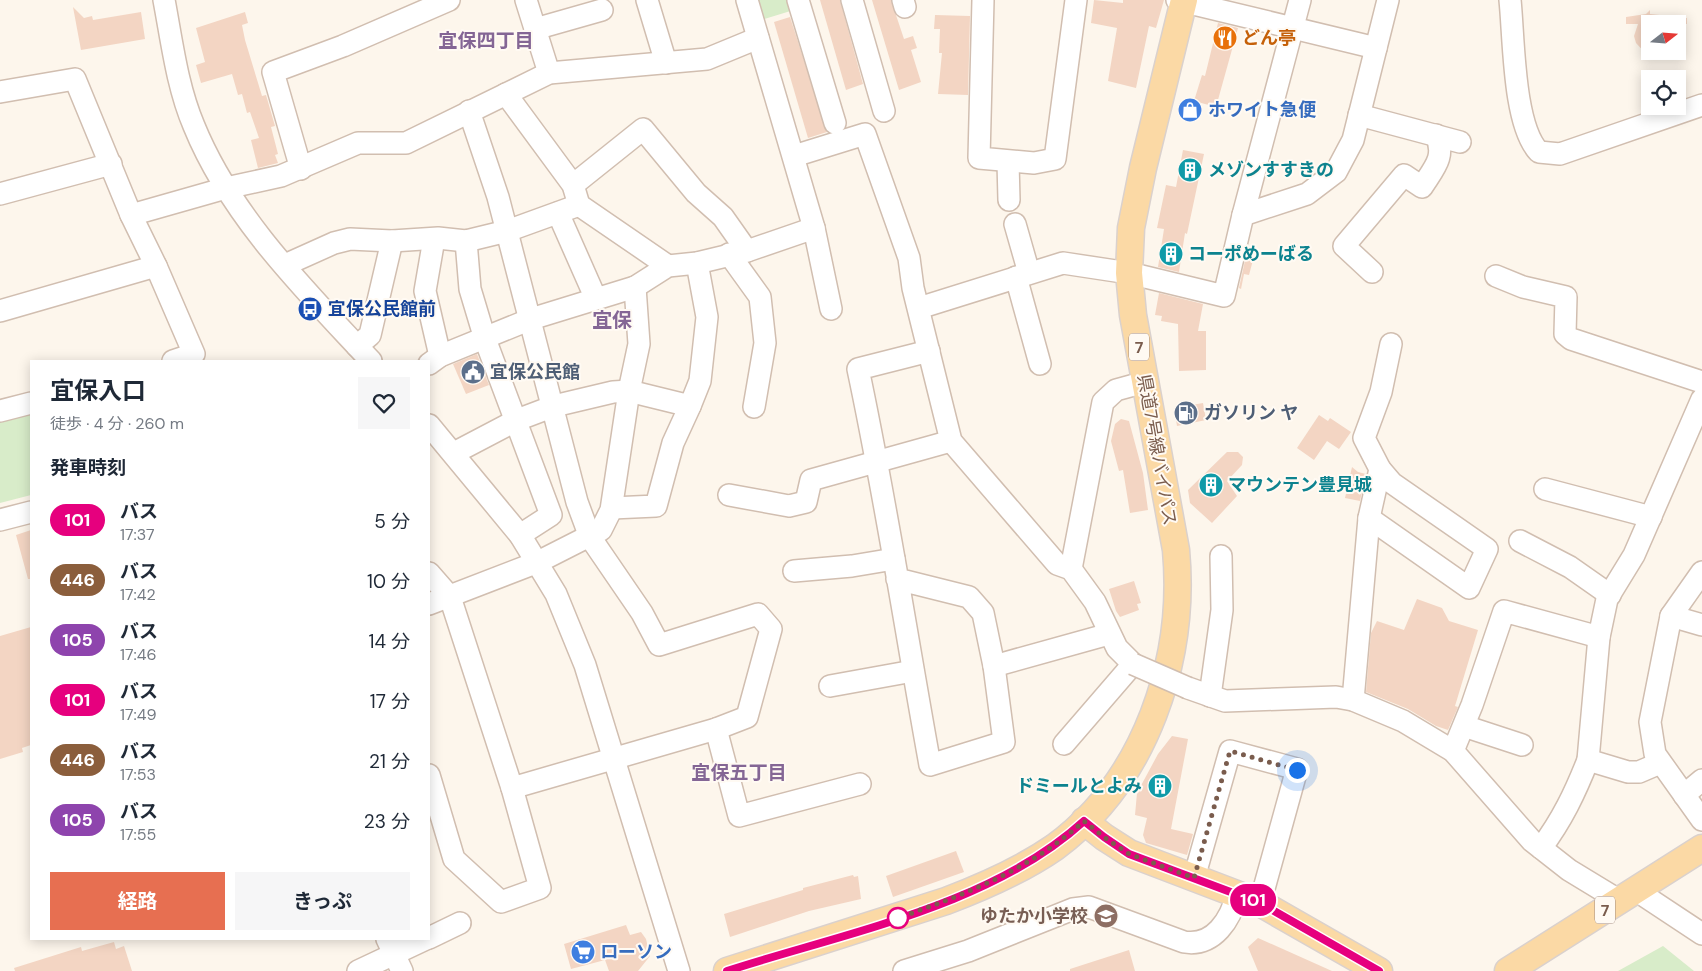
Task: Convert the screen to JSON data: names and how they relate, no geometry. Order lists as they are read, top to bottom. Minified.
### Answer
{"streets":{"main road":["7","県道7号線バイパス"]},"crossings":[["7","県道7号線バイパス"]],"districts":["宜保四丁目","宜保","宜保五丁目"],"places":{"restaurant":["どん亭"],"shop":["ホワイト急便"],"building":["メゾンすすきの","コーポめーばる","マウンテン豊見城","ドミールとよみ"],"bus stop":["宜保公民館前"],"public building":["宜保公民館"],"fuel station":["ガソリン ヤ"],"school or university":["ゆたか小学校"],"supermarket":["ローソン"]},"lines":["bus line 101"],"north":"right","page":{"on_map":"101","heading":[["宜保入口","徒歩 · 4 分 · 260 m"],"発車時刻"],"list":[{"mark":"101","name":"バス","note":"17:37","value":"5 分"},{"mark":"446","name":"バス","note":"17:42","value":"10 分"},{"mark":"105","name":"バス","note":"17:46","value":"14 分"},{"mark":"101","name":"バス","note":"17:49","value":"17 分"},{"mark":"446","name":"バス","note":"17:53","value":"21 分"},{"mark":"105","name":"バス","note":"17:55","value":"23 分"}],"buttons":["経路","きっぷ"]}}
